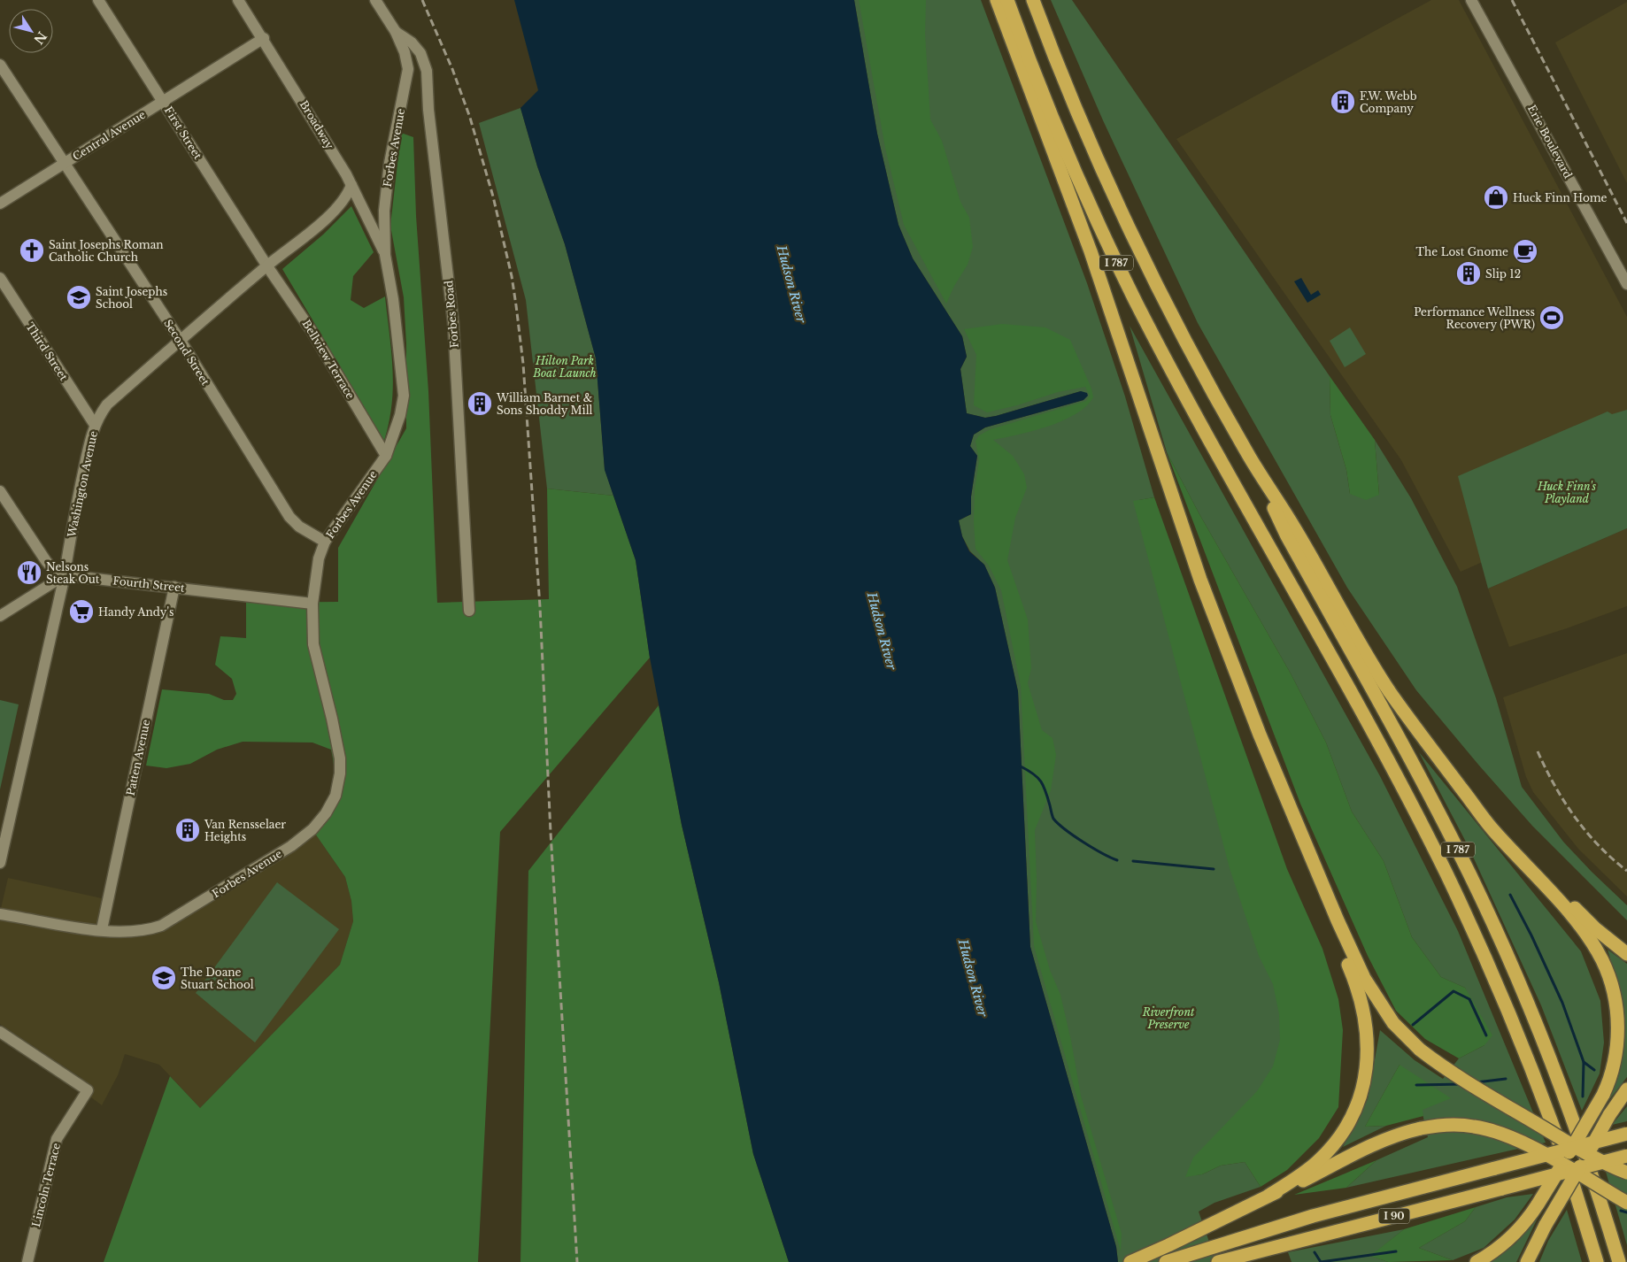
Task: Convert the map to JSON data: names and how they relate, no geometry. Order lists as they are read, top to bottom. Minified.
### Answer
{"streets":{"highway":["I 787","I 90"],"street":["Broadway","First Street","Central Avenue","Erie Boulevard","Forbes Avenue","Forbes Road","Third Street","Second Street","Bellview Terrace","Washington Avenue","Fourth Street","Patten Avenue","Lincoln Terrace"]},"crossings":[["Broadway","Central Avenue"],["Broadway","Forbes Avenue"],["Broadway","Washington Avenue"],["First Street","Central Avenue"],["First Street","Bellview Terrace"],["First Street","Washington Avenue"],["Central Avenue","Second Street"],["Forbes Avenue","Forbes Road"],["Forbes Avenue","Second Street"],["Forbes Avenue","Bellview Terrace"],["Forbes Avenue","Fourth Street"],["Forbes Avenue","Patten Avenue"],["Third Street","Washington Avenue"],["Second Street","Washington Avenue"],["Bellview Terrace","Washington Avenue"],["Washington Avenue","Fourth Street"],["Fourth Street","Patten Avenue"]],"water":["Hudson River"],"parks":["Hilton Park Boat Launch","Huck Finn's Playland","Riverfront Preserve"],"places":{"building":["F.W. Webb Company","Slip 12","William Barnet & Sons Shoddy Mill","Van Rensselaer Heights"],"shop":["Huck Finn Home"],"church":["Saint Josephs Roman Catholic Church"],"cafe":["The Lost Gnome"],"school or university":["Saint Josephs School","The Doane Stuart School"],"sports":["Performance Wellness Recovery (PWR)"],"restaurant":["Nelsons Steak Out"],"supermarket":["Handy Andy's"]},"north":"bottom right"}
